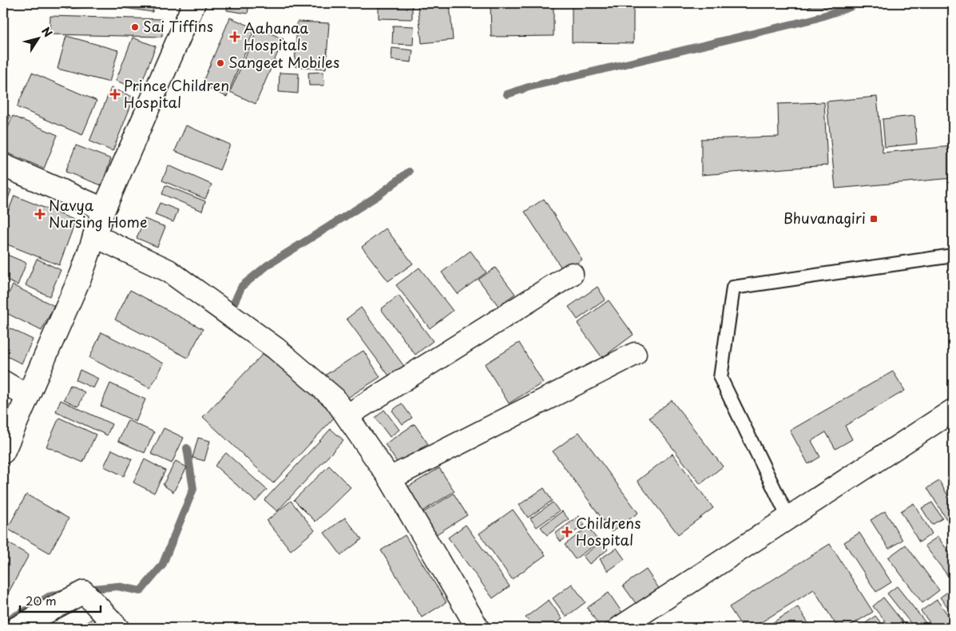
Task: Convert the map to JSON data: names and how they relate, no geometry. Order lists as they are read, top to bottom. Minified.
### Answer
{"places":{"other":["Sai Tiffins","Sangeet Mobiles"],"health":["Aahanaa Hospitals","Prince Children Hospital","Navya Nursing Home","Childrens Hospital"],"transit":["Bhuvanagiri"]},"scale_bar":"20 m","north":"top right"}
